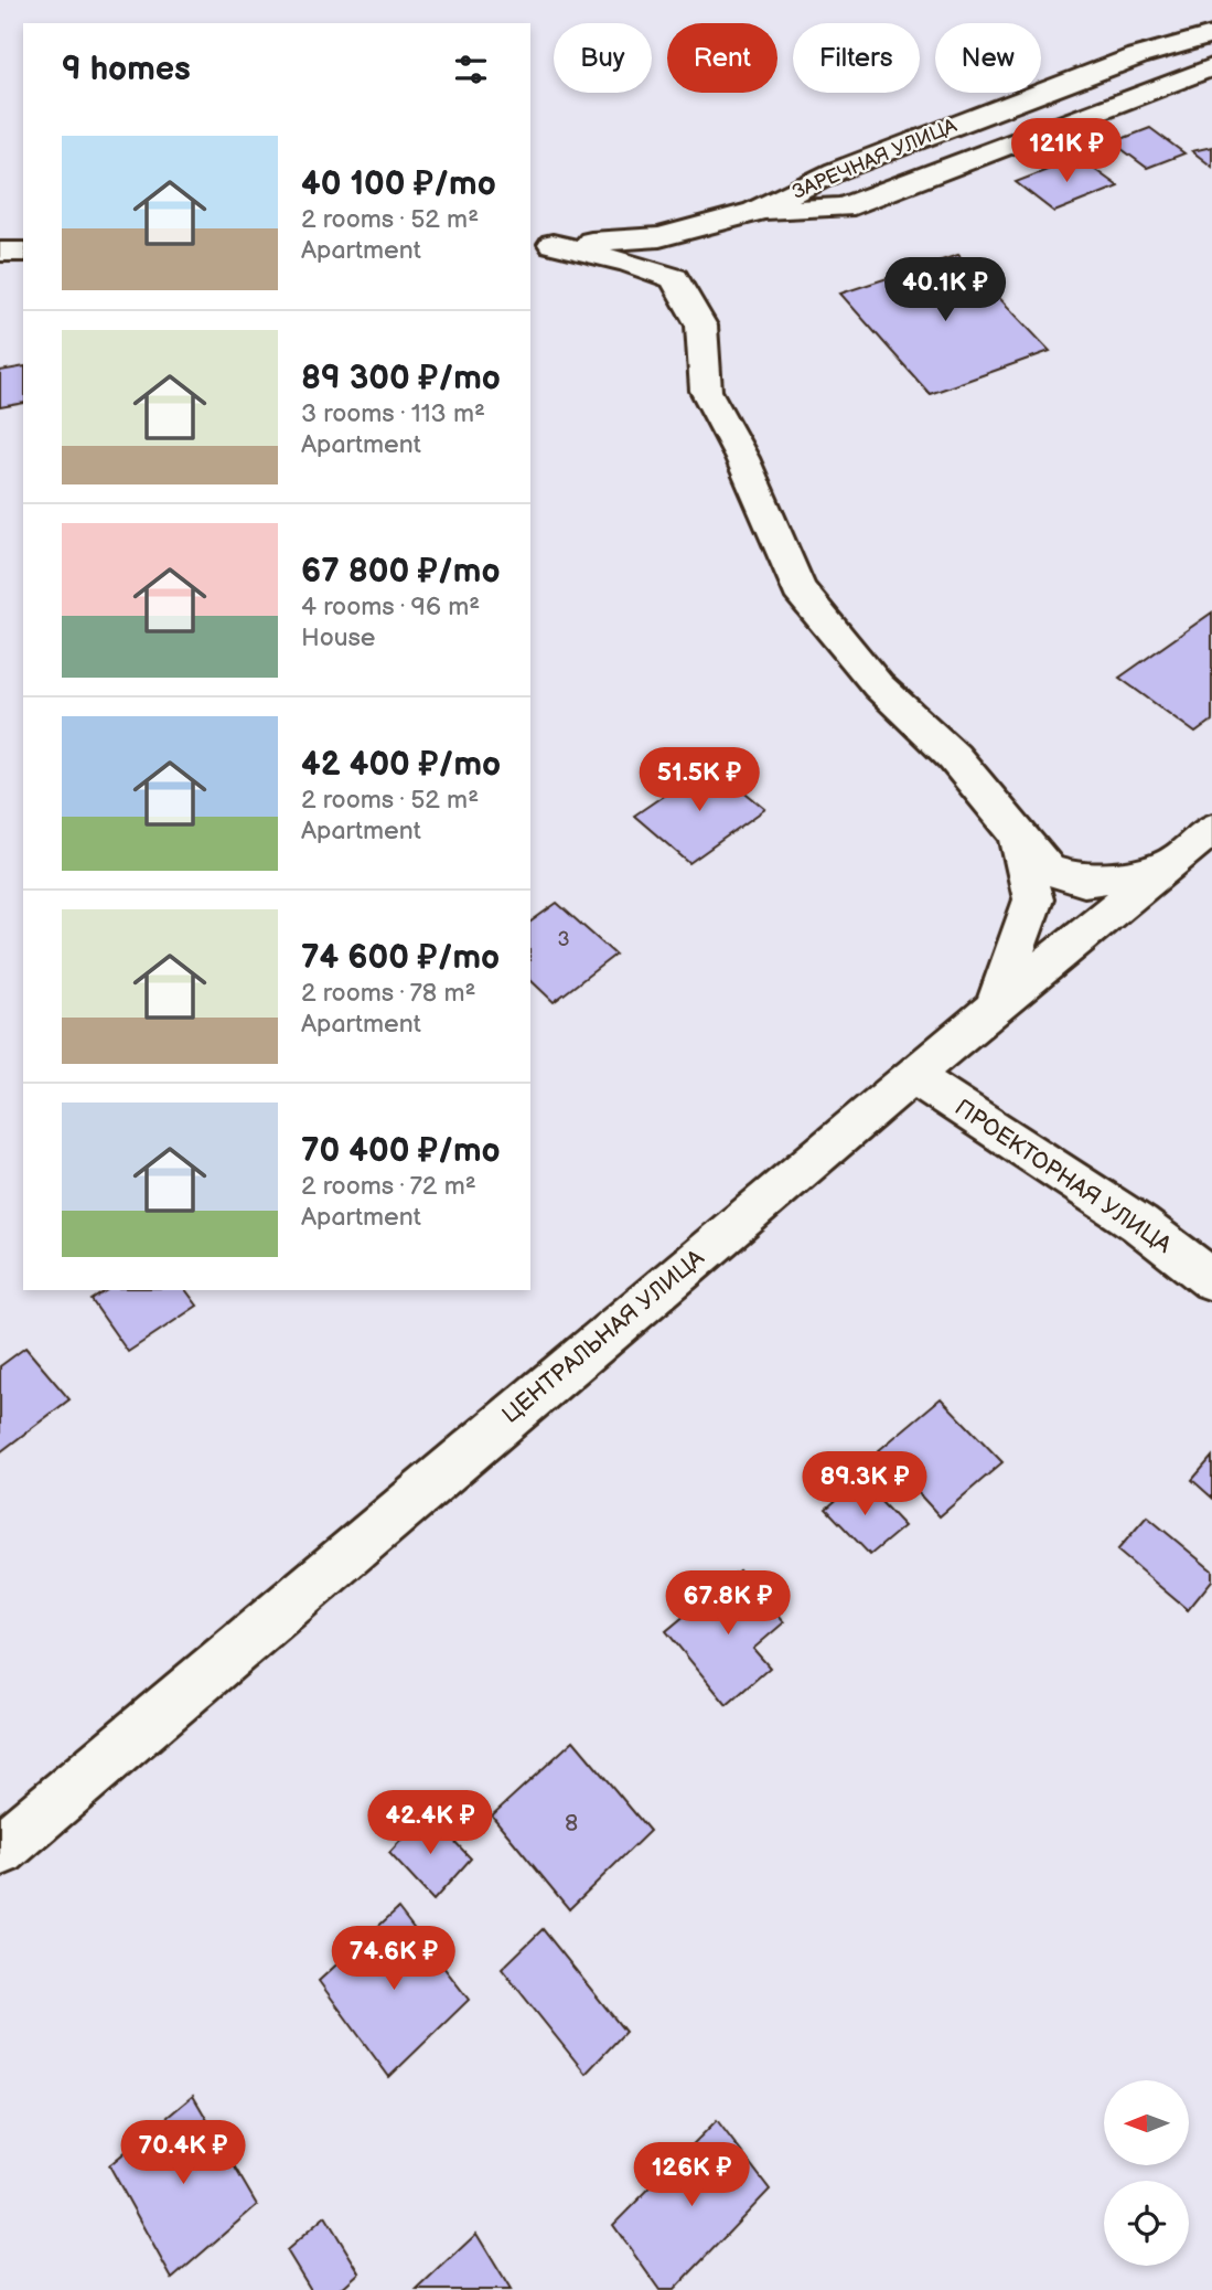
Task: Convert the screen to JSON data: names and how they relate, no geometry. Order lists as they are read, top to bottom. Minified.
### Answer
{"streets":{"street":["ЗАРЕЧНАЯ УЛИЦА","ПРОЕКТОРНАЯ УЛИЦА","ЦЕНТРАЛЬНАЯ УЛИЦА"]},"crossings":[["ПРОЕКТОРНАЯ УЛИЦА","ЦЕНТРАЛЬНАЯ УЛИЦА"]],"house_numbers":["3","8"],"north":"left","page":{"chip":["Buy","Rent","Filters","New"],"heading":"9 homes","list":[{"name":"40 100 ₽/mo","note":"2 rooms · 52 m² · Apartment"},{"name":"89 300 ₽/mo","note":"3 rooms · 113 m² · Apartment"},{"name":"67 800 ₽/mo","note":"4 rooms · 96 m² · House"},{"name":"42 400 ₽/mo","note":"2 rooms · 52 m² · Apartment"},{"name":"74 600 ₽/mo","note":"2 rooms · 78 m² · Apartment"},{"name":"70 400 ₽/mo","note":"2 rooms · 72 m² · Apartment"}],"price":["121K ₽","40.1K ₽","51.5K ₽","89.3K ₽","67.8K ₽","42.4K ₽","74.6K ₽","70.4K ₽","126K ₽"]}}
